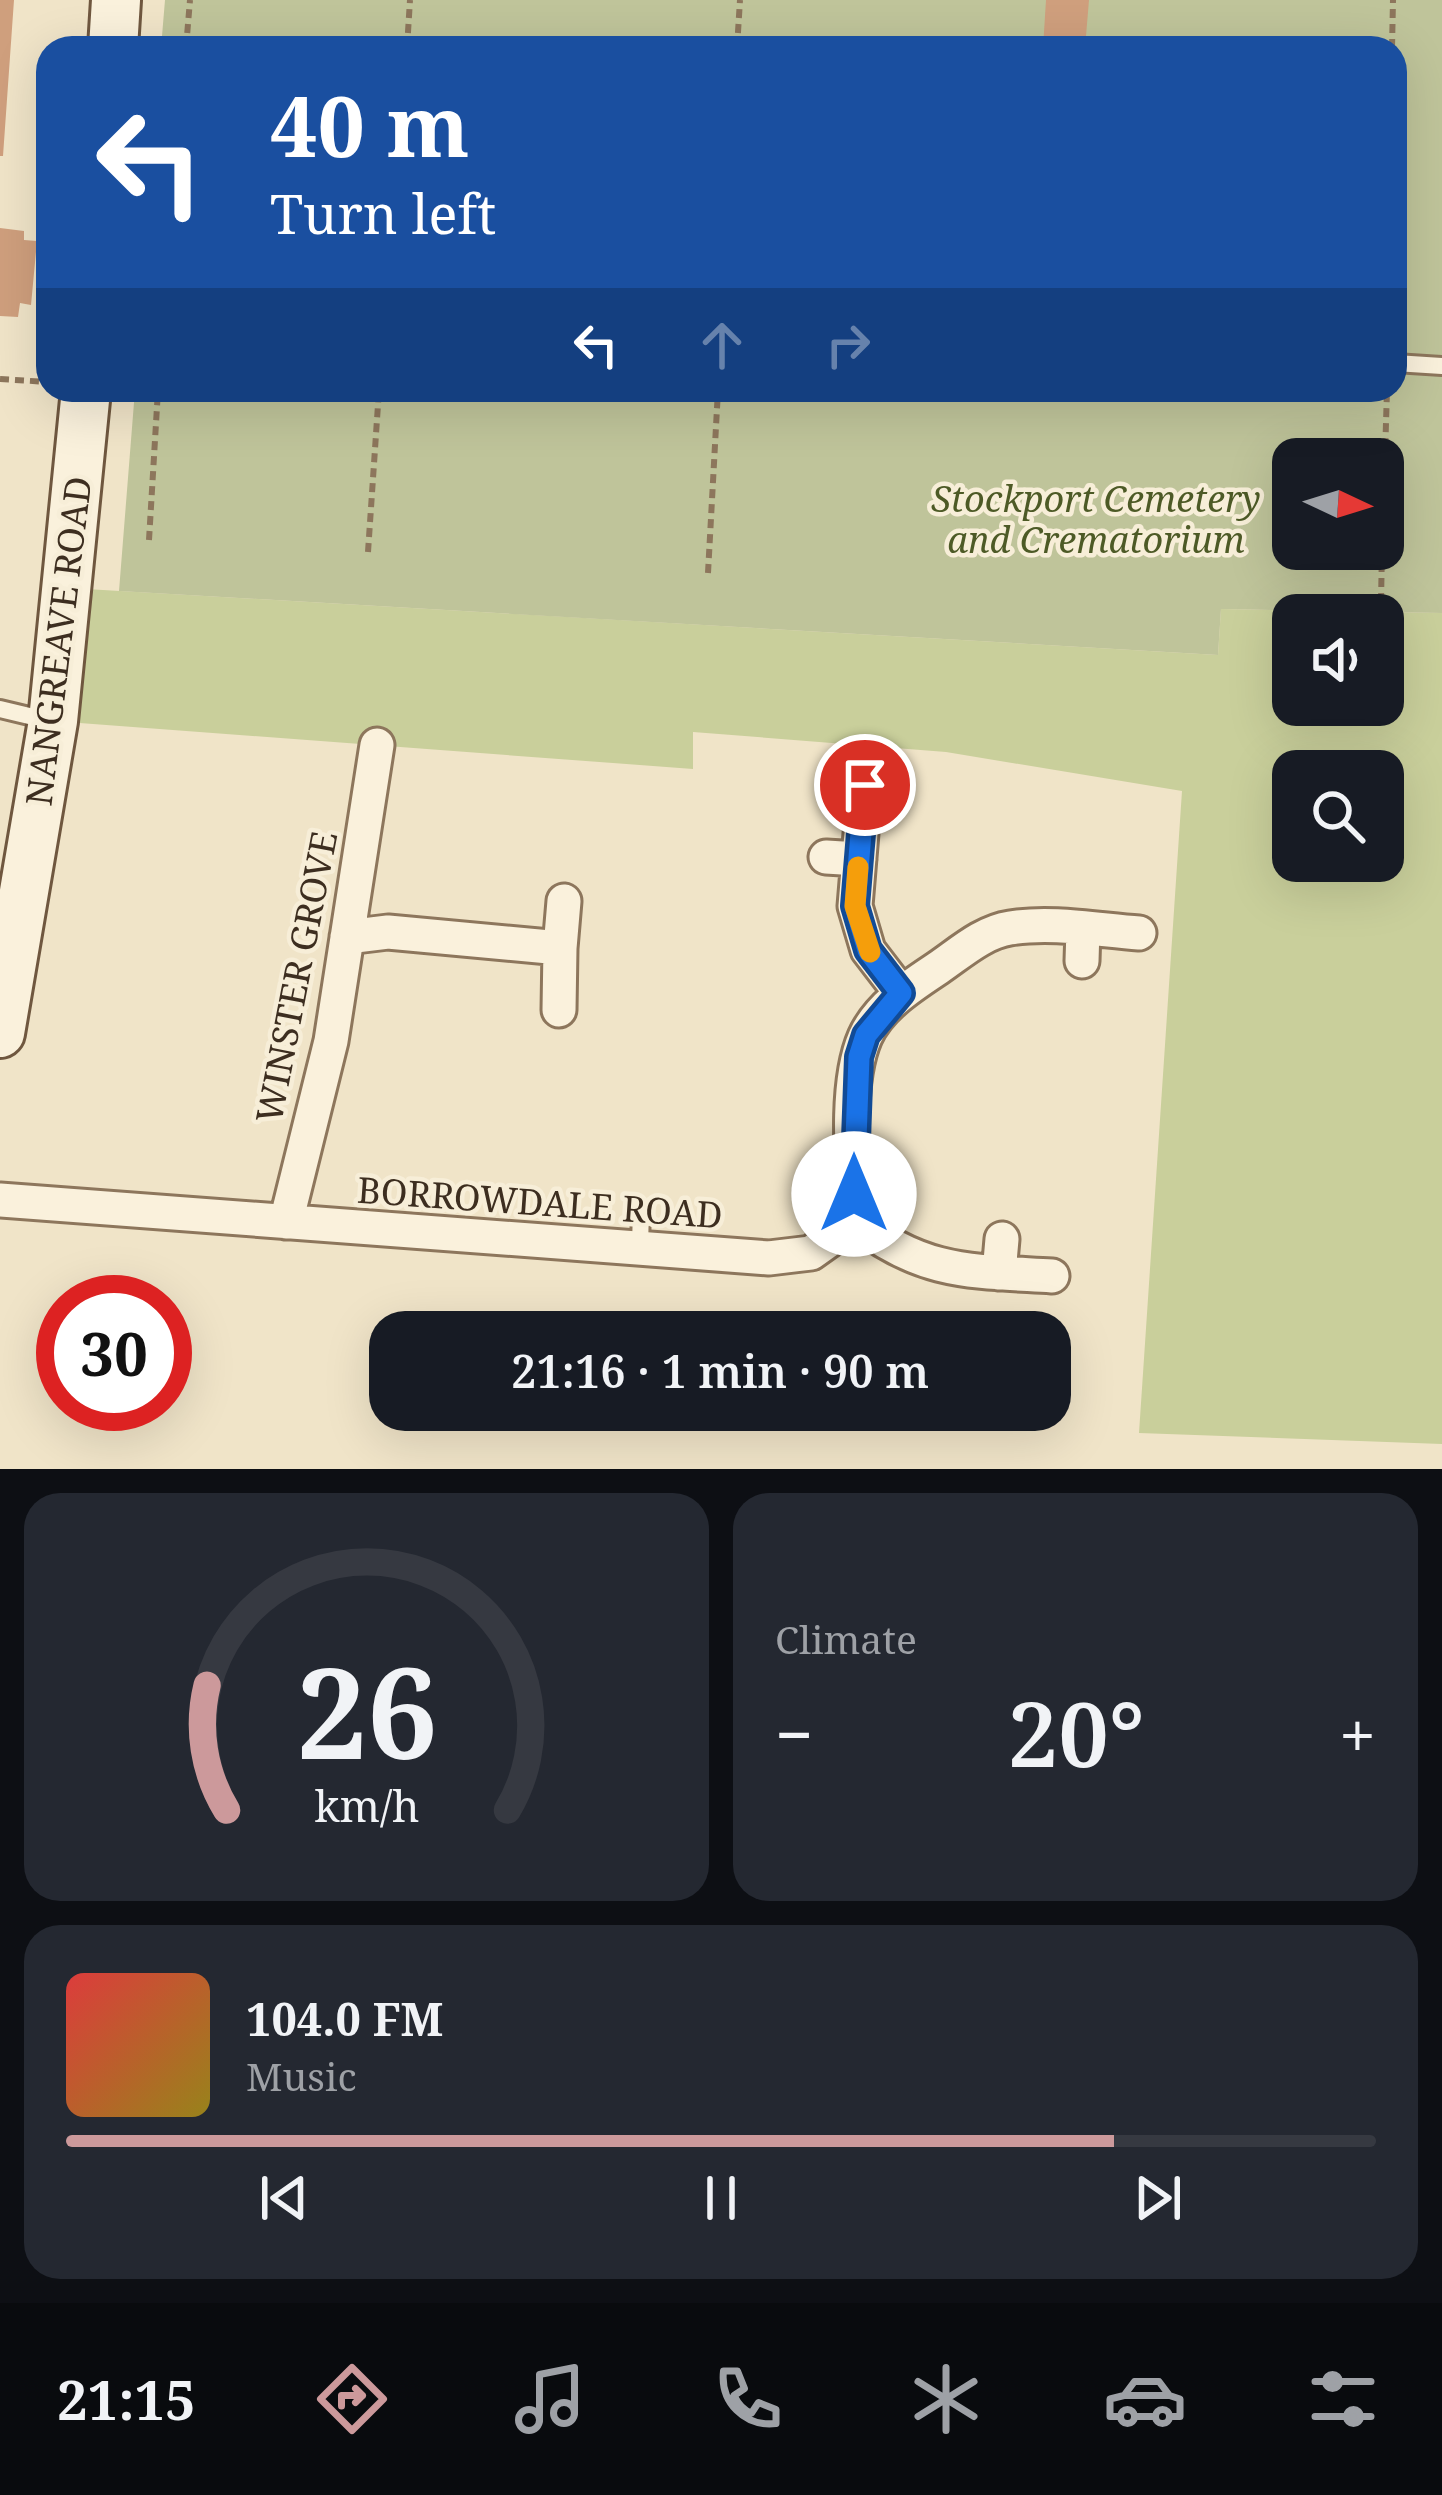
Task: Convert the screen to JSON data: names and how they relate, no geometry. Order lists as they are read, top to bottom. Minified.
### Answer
{"streets":{"main road":["NANGREAVE ROAD"],"street":["WINSTER GROVE","BORROWDALE ROAD"]},"crossings":[["WINSTER GROVE","BORROWDALE ROAD"]],"parks":["Stockport Cemetery and Crematorium"],"north":"right","page":{"turn":["40 m","Turn left"],"limit":"30","trip":"21:16 · 1 min · 90 m","tile":"Climate","heat":["−","20°","+"],"song":["104.0 FM","Music"],"tabs":"21:15","gauge":["26","km/h"]}}
